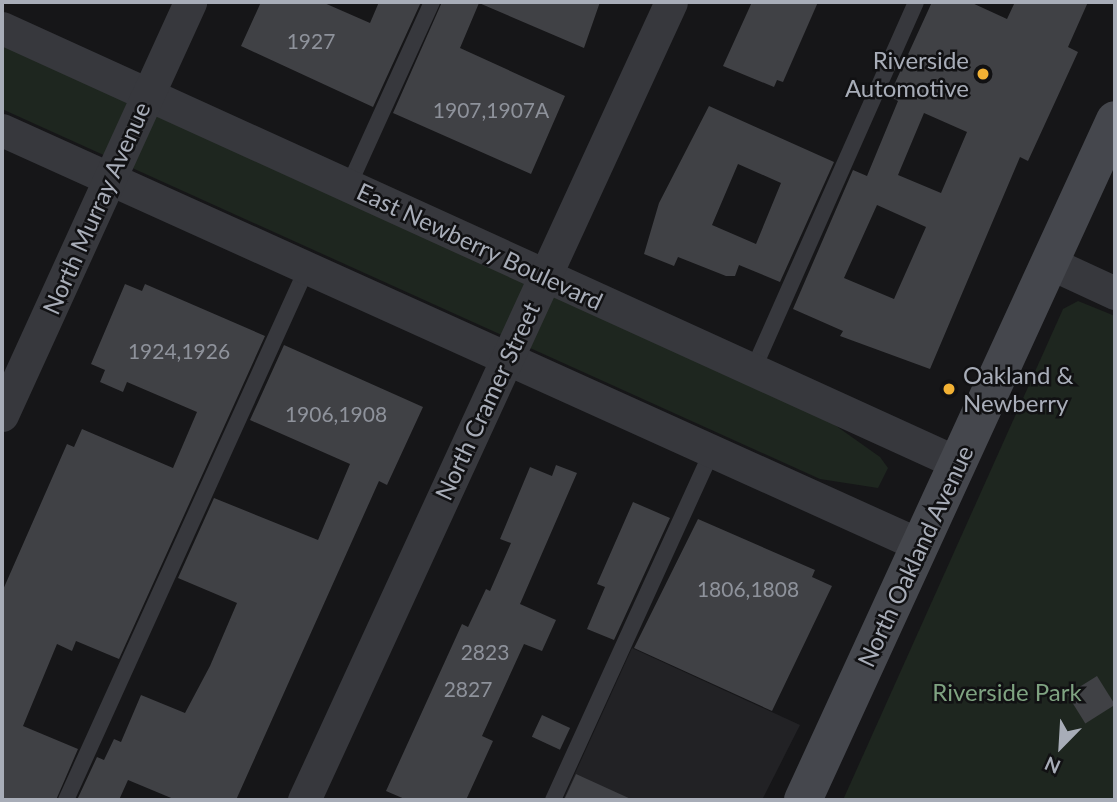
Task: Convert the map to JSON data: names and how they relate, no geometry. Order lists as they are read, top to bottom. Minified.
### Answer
{"streets":{"main road":["North Oakland Avenue"],"street":["North Murray Avenue","East Newberry Boulevard","North Cramer Street"]},"crossings":[["North Murray Avenue","East Newberry Boulevard"],["East Newberry Boulevard","North Cramer Street"],["East Newberry Boulevard","North Oakland Avenue"]],"parks":["Riverside Park"],"places":["Riverside Automotive","Oakland & Newberry"],"house_numbers":["1927","1907,1907A","1924,1926","1906,1908","1806,1808","2823","2827"],"north":"bottom left"}
